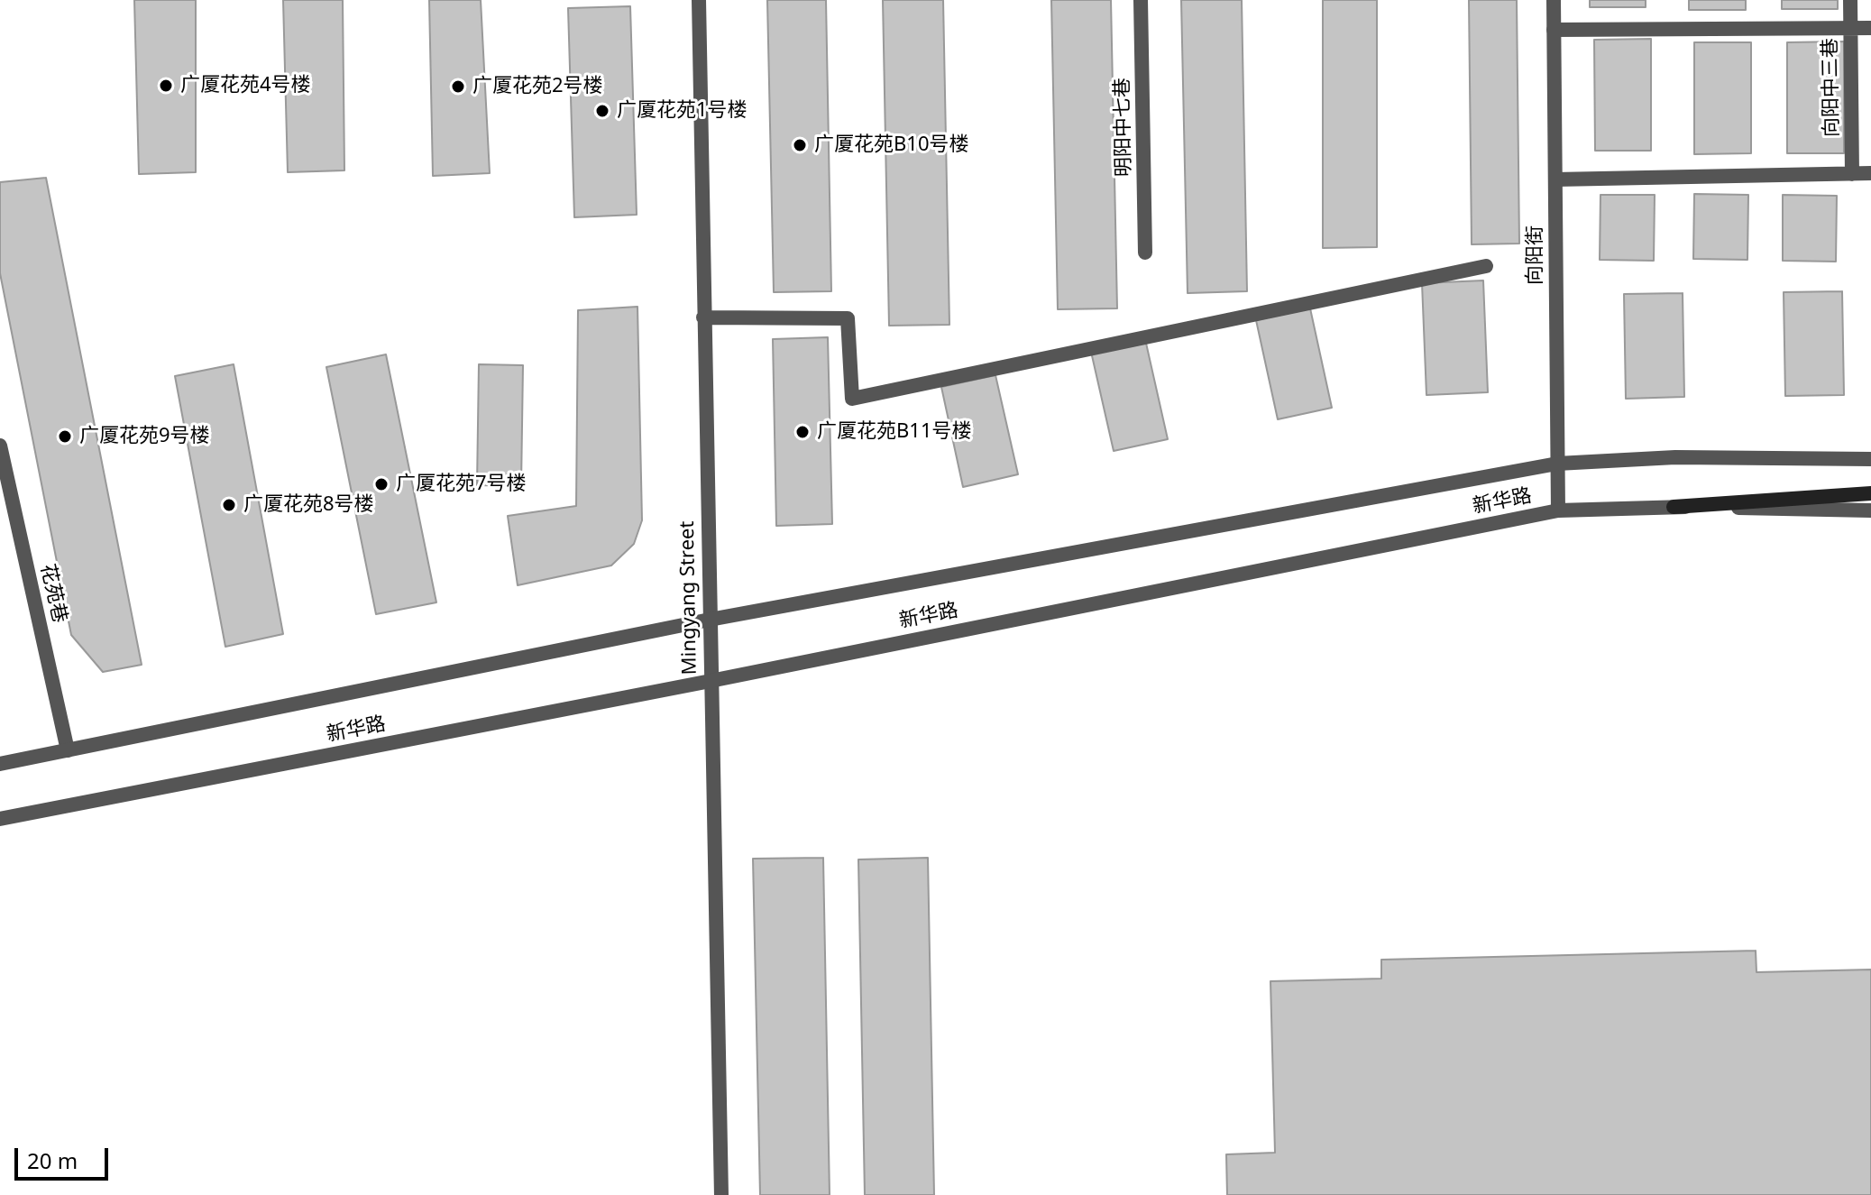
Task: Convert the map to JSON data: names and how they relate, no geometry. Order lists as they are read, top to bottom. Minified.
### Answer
{"streets":{"street":["向阳中三巷","明阳中七巷","向阳街","新华路","花苑巷","Mingyang Street"]},"crossings":[["向阳街","新华路"],["新华路","花苑巷"],["新华路","Mingyang Street"]],"places":["广厦花苑4号楼","广厦花苑2号楼","广厦花苑1号楼","广厦花苑B10号楼","广厦花苑B11号楼","广厦花苑9号楼","广厦花苑7号楼","广厦花苑8号楼"],"scale_bar":"20 m"}
